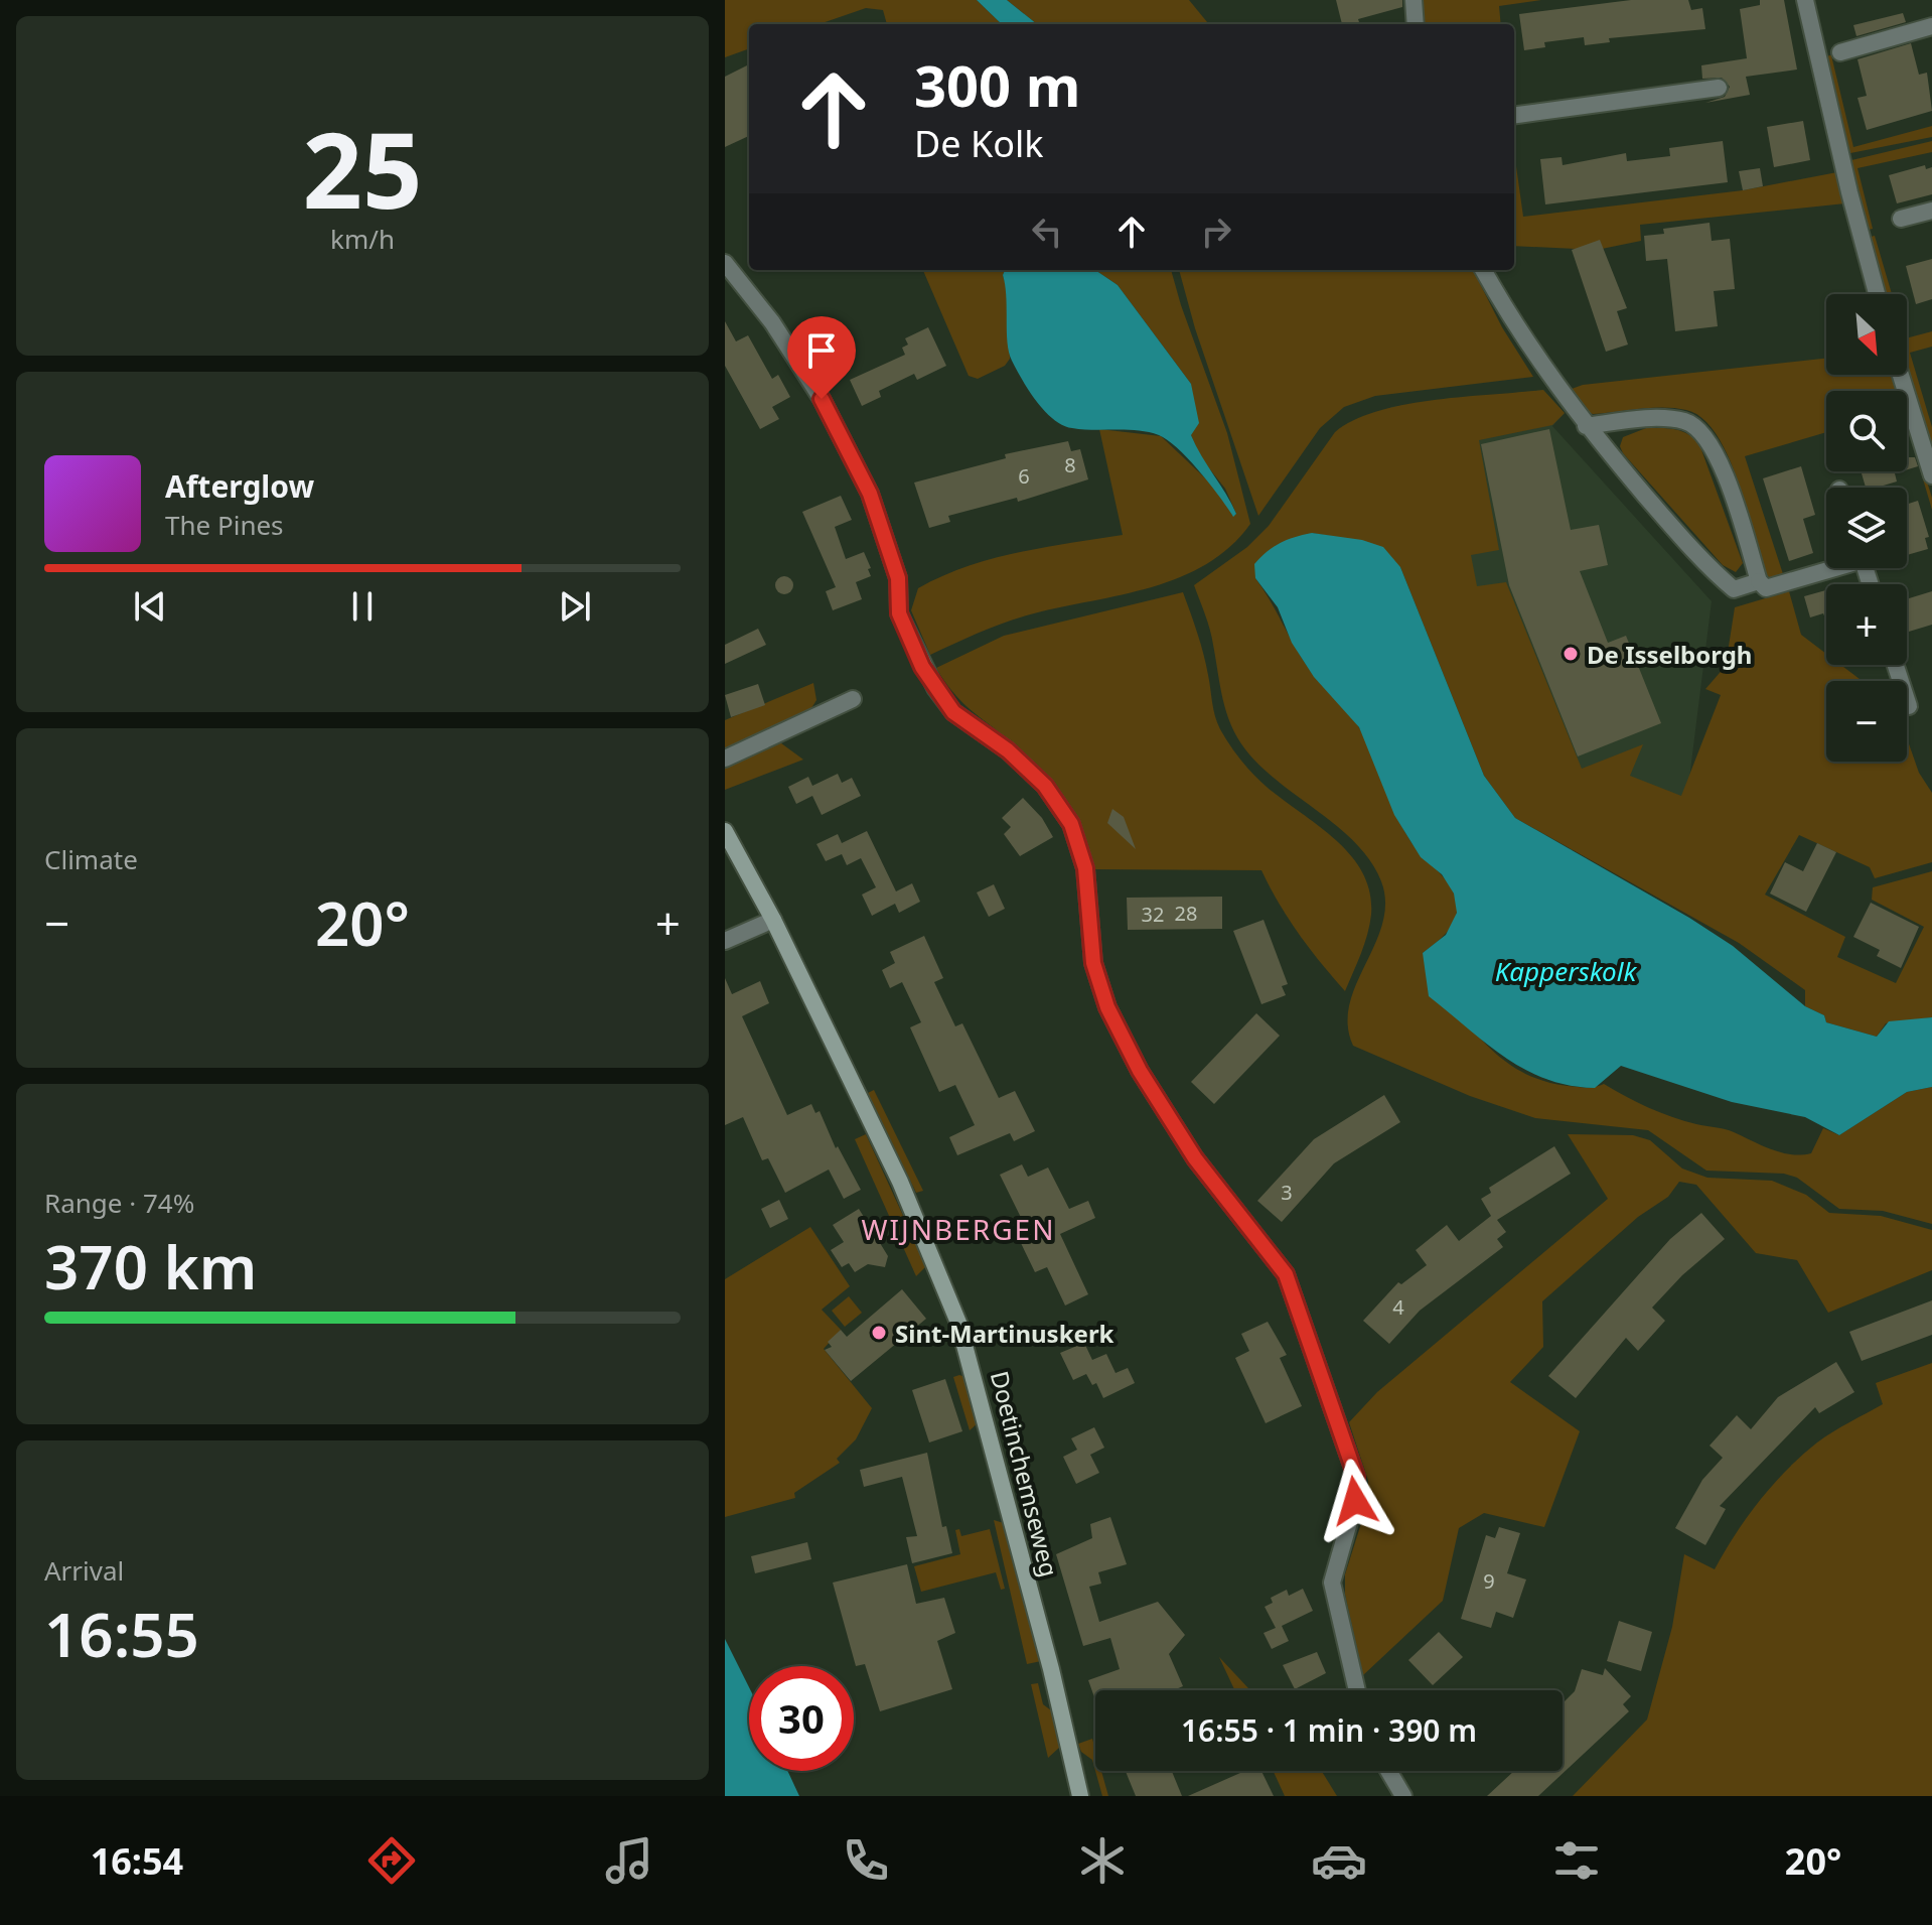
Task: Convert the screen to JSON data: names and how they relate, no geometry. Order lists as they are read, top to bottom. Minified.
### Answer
{"streets":{"street":["Doetinchemseweg"]},"districts":["WIJNBERGEN"],"water":["Kapperskolk"],"places":["De Isselborgh","Sint-Martinuskerk"],"house_numbers":["8","6","28","32","3","4","9"],"north":"bottom right","page":{"tile":[["25","km/h"],"Climate",["Range · 74%","370 km"],["Arrival","16:55"]],"turn":["300 m","De Kolk"],"map_buttons":["+","−"],"song":["Afterglow","The Pines"],"heat":["−","20°","+"],"limit":"30","trip":"16:55 · 1 min · 390 m","tabs":["16:54","20°"]}}
